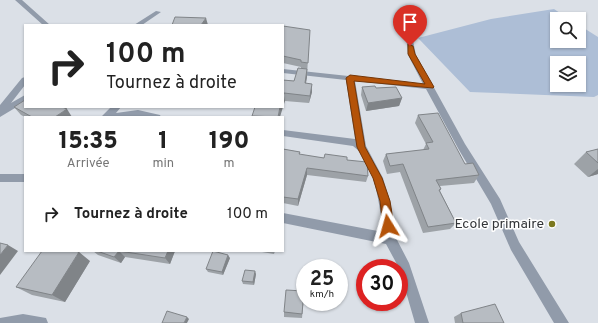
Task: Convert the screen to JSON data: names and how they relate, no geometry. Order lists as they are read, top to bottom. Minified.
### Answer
{"places":["Ecole primaire"],"page":{"turn":["100 m","Tournez à droite"],"eta":["15:35","Arrivée","1","min","190","m"],"list":[{"name":"Tournez à droite","value":"100 m"}],"speed":"25 km/h","limit":"30"}}
